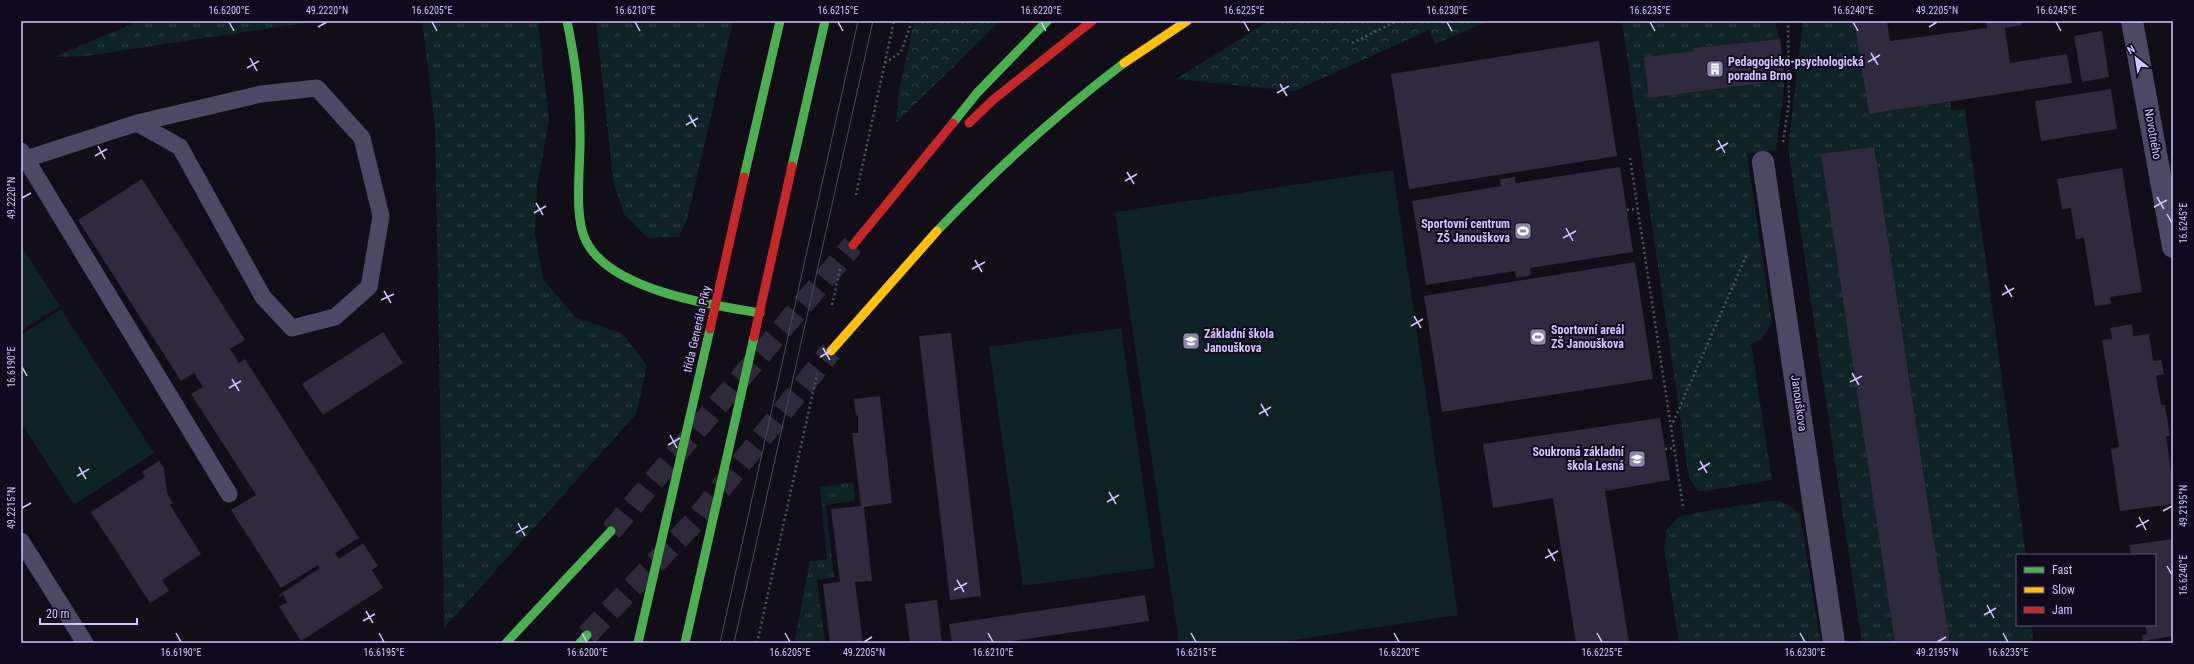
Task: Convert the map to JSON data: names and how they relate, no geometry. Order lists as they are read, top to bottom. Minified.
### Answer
{"streets":{"main road":["třída Generála Píky"],"street":["Novotného","Janouškova"]},"places":{"building":["Pedagogicko-psychologická poradna Brno"],"sports":["Sportovní centrum ZŠ Janouškova","Sportovní areál ZŠ Janouškova"],"school or university":["Základní škola Janouškova","Soukromá základní škola Lesná"]},"legend":["Fast","Slow","Jam"],"scale_bar":"20 m","north":"top left","coordinates":["16.6200°E","49.2220°N","16.6205°E","16.6210°E","16.6215°E","16.6220°E","16.6225°E","16.6230°E","16.6235°E","16.6240°E","49.2205°N","16.6245°E","16.6190°E","49.2195°N","49.2215°N","16.6195°E"]}
